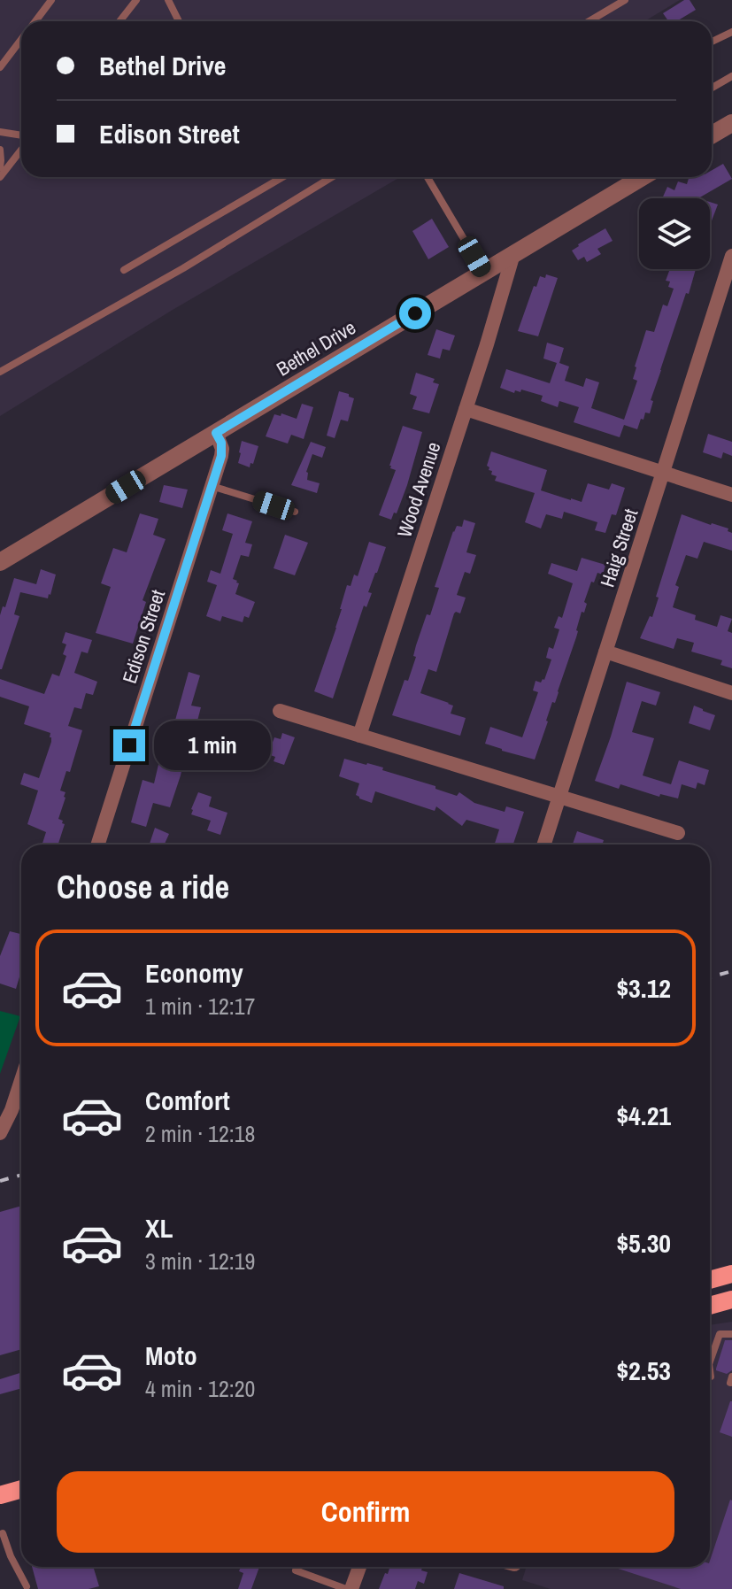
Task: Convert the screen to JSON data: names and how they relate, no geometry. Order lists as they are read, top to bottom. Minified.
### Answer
{"streets":{"street":["Bethel Drive","Wood Avenue","Haig Street","Edison Street"]},"crossings":[["Bethel Drive","Wood Avenue"],["Bethel Drive","Edison Street"]],"page":{"banner":["Bethel Drive","Edison Street"],"bubble":"1 min","heading":"Choose a ride","list":[{"name":"Economy","note":"1 min · 12:17","value":"$3.12"},{"name":"Comfort","note":"2 min · 12:18","value":"$4.21"},{"name":"XL","note":"3 min · 12:19","value":"$5.30"},{"name":"Moto","note":"4 min · 12:20","value":"$2.53"}],"buttons":"Confirm"}}
